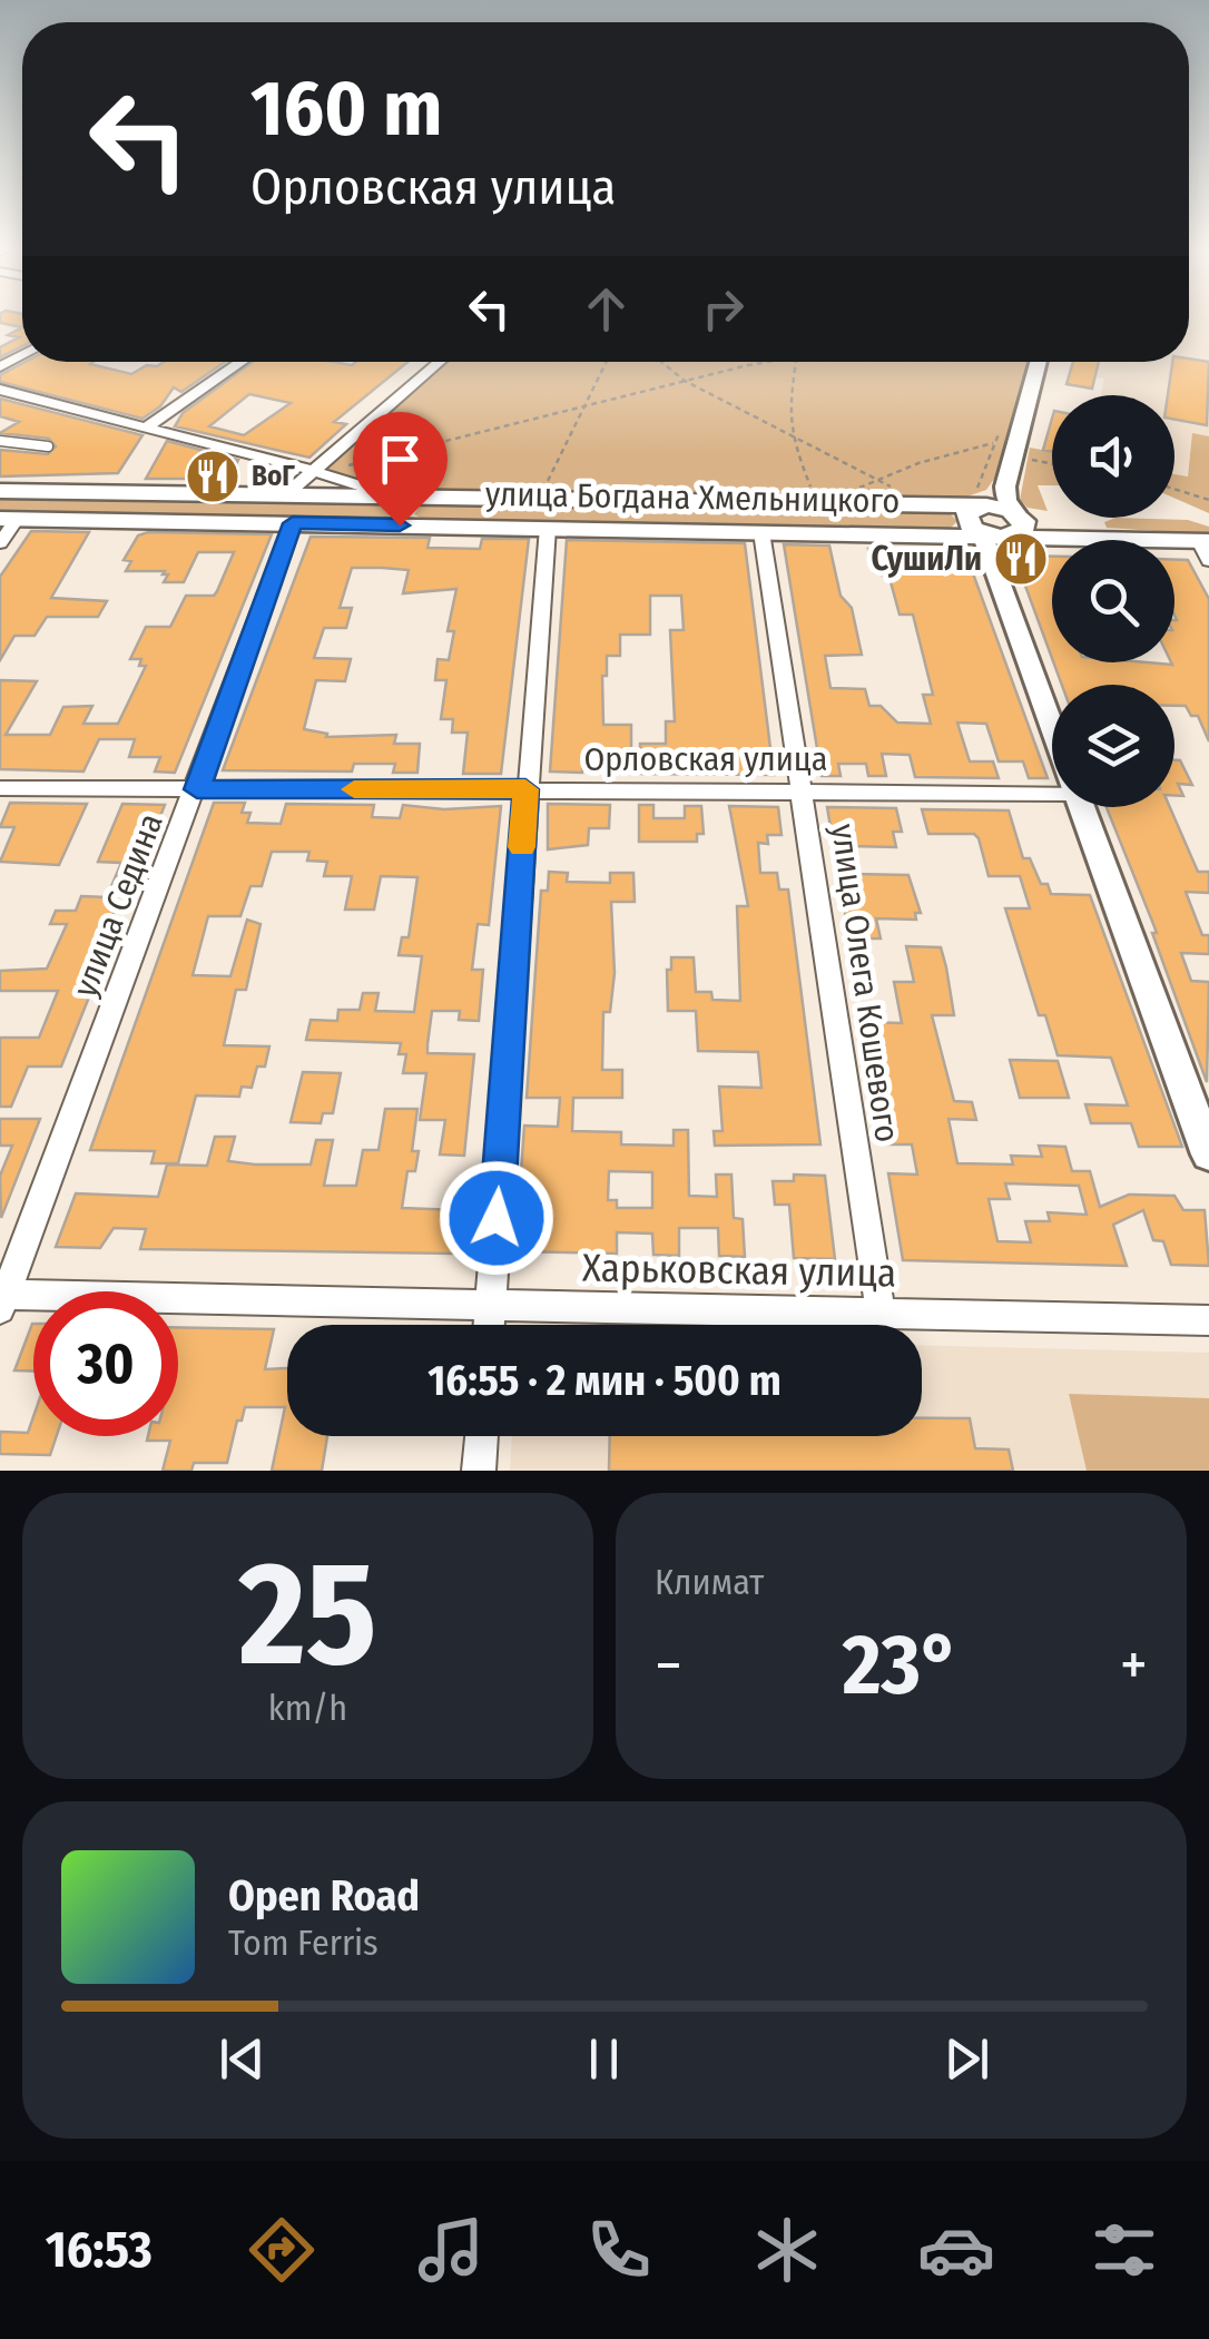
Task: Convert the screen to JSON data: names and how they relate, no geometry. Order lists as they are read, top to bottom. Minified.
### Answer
{"streets":{"main road":["улица Богдана Хмельницкого"],"street":["Орловская улица","улица Седина","улица Олега Кошевого","Харьковская улица"]},"crossings":[["улица Богдана Хмельницкого","улица Седина"],["улица Богдана Хмельницкого","улица Олега Кошевого"],["Орловская улица","улица Седина"],["Орловская улица","улица Олега Кошевого"],["улица Седина","Харьковская улица"],["улица Олега Кошевого","Харьковская улица"]],"places":{"restaurant":["ВоГ","СушиЛи"]},"page":{"turn":["160 m","Орловская улица"],"limit":"30","trip":"16:55 · 2 мин · 500 m","tile":[["25","km/h"],"Климат"],"heat":["−","23°","+"],"song":["Open Road","Tom Ferris"],"tabs":"16:53"}}
